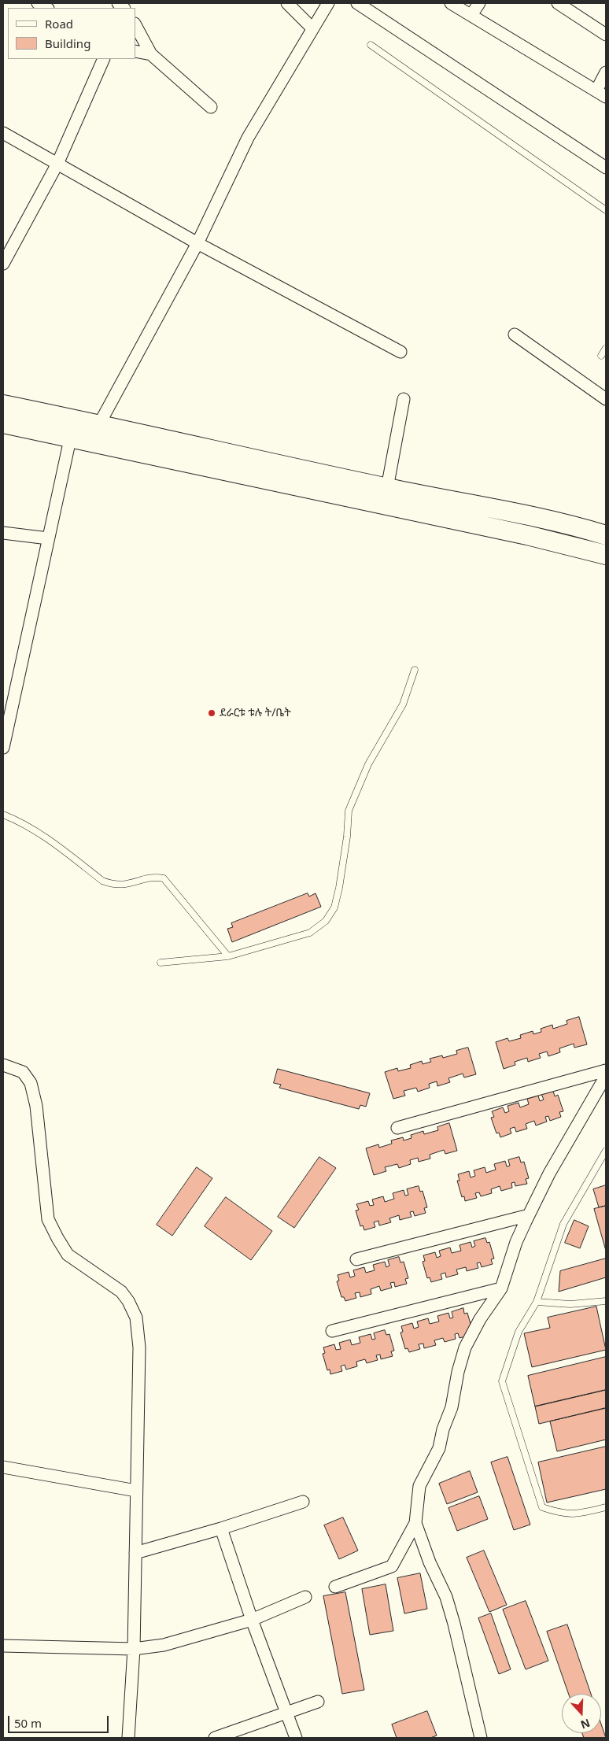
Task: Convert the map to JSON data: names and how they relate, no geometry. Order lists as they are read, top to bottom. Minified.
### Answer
{"places":["ደራርቱ ቱሉ ት/ቤት"],"legend":["Road","Building"],"scale_bar":"50 m","north":"bottom"}
